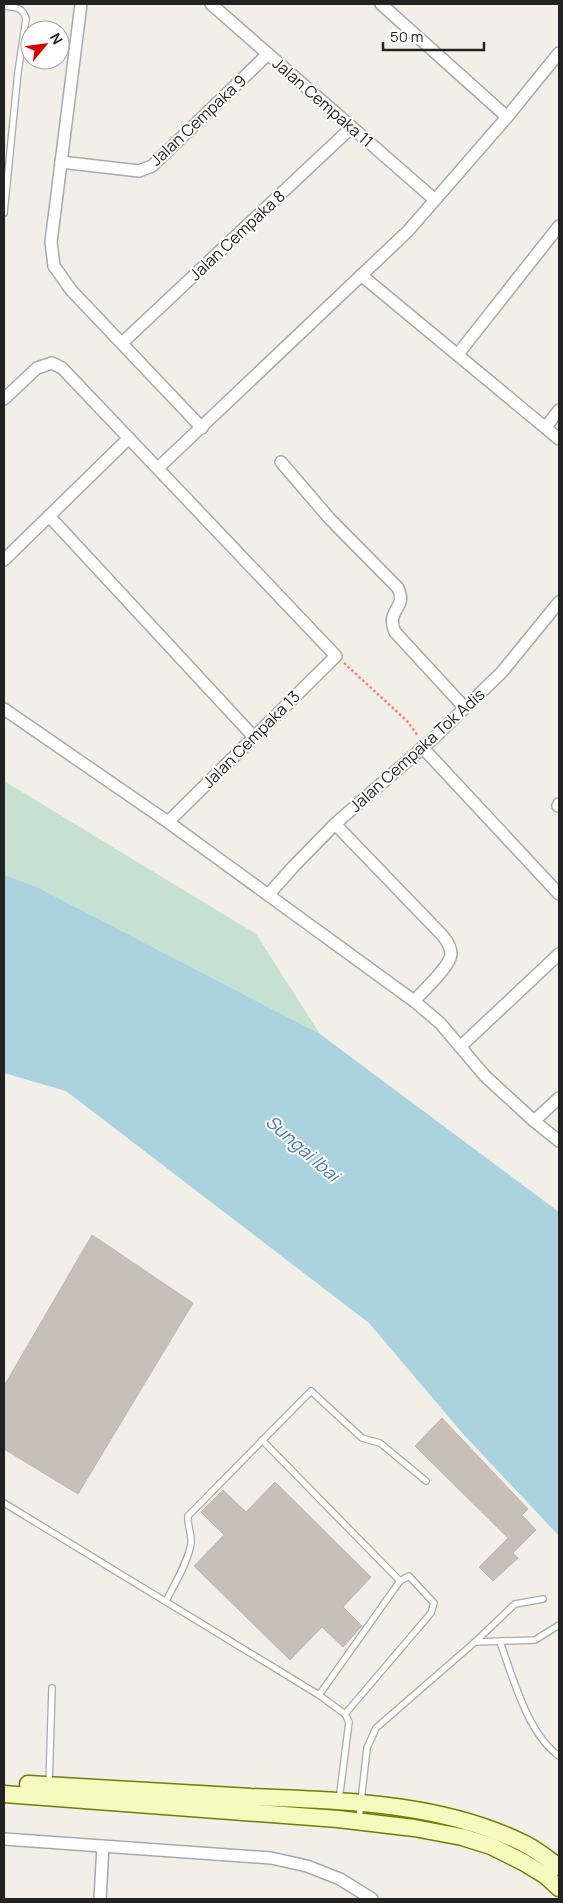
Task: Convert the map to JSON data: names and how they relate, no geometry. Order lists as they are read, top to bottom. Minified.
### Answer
{"streets":{"street":["Jalan Cempaka 11","Jalan Cempaka 9","Jalan Cempaka 8","Jalan Cempaka 13","Jalan Cempaka Tok Adis"]},"crossings":[["Jalan Cempaka 11","Jalan Cempaka 9"],["Jalan Cempaka 11","Jalan Cempaka 8"]],"water":["Sungai Ibai"],"scale_bar":"50 m","north":"top right"}
